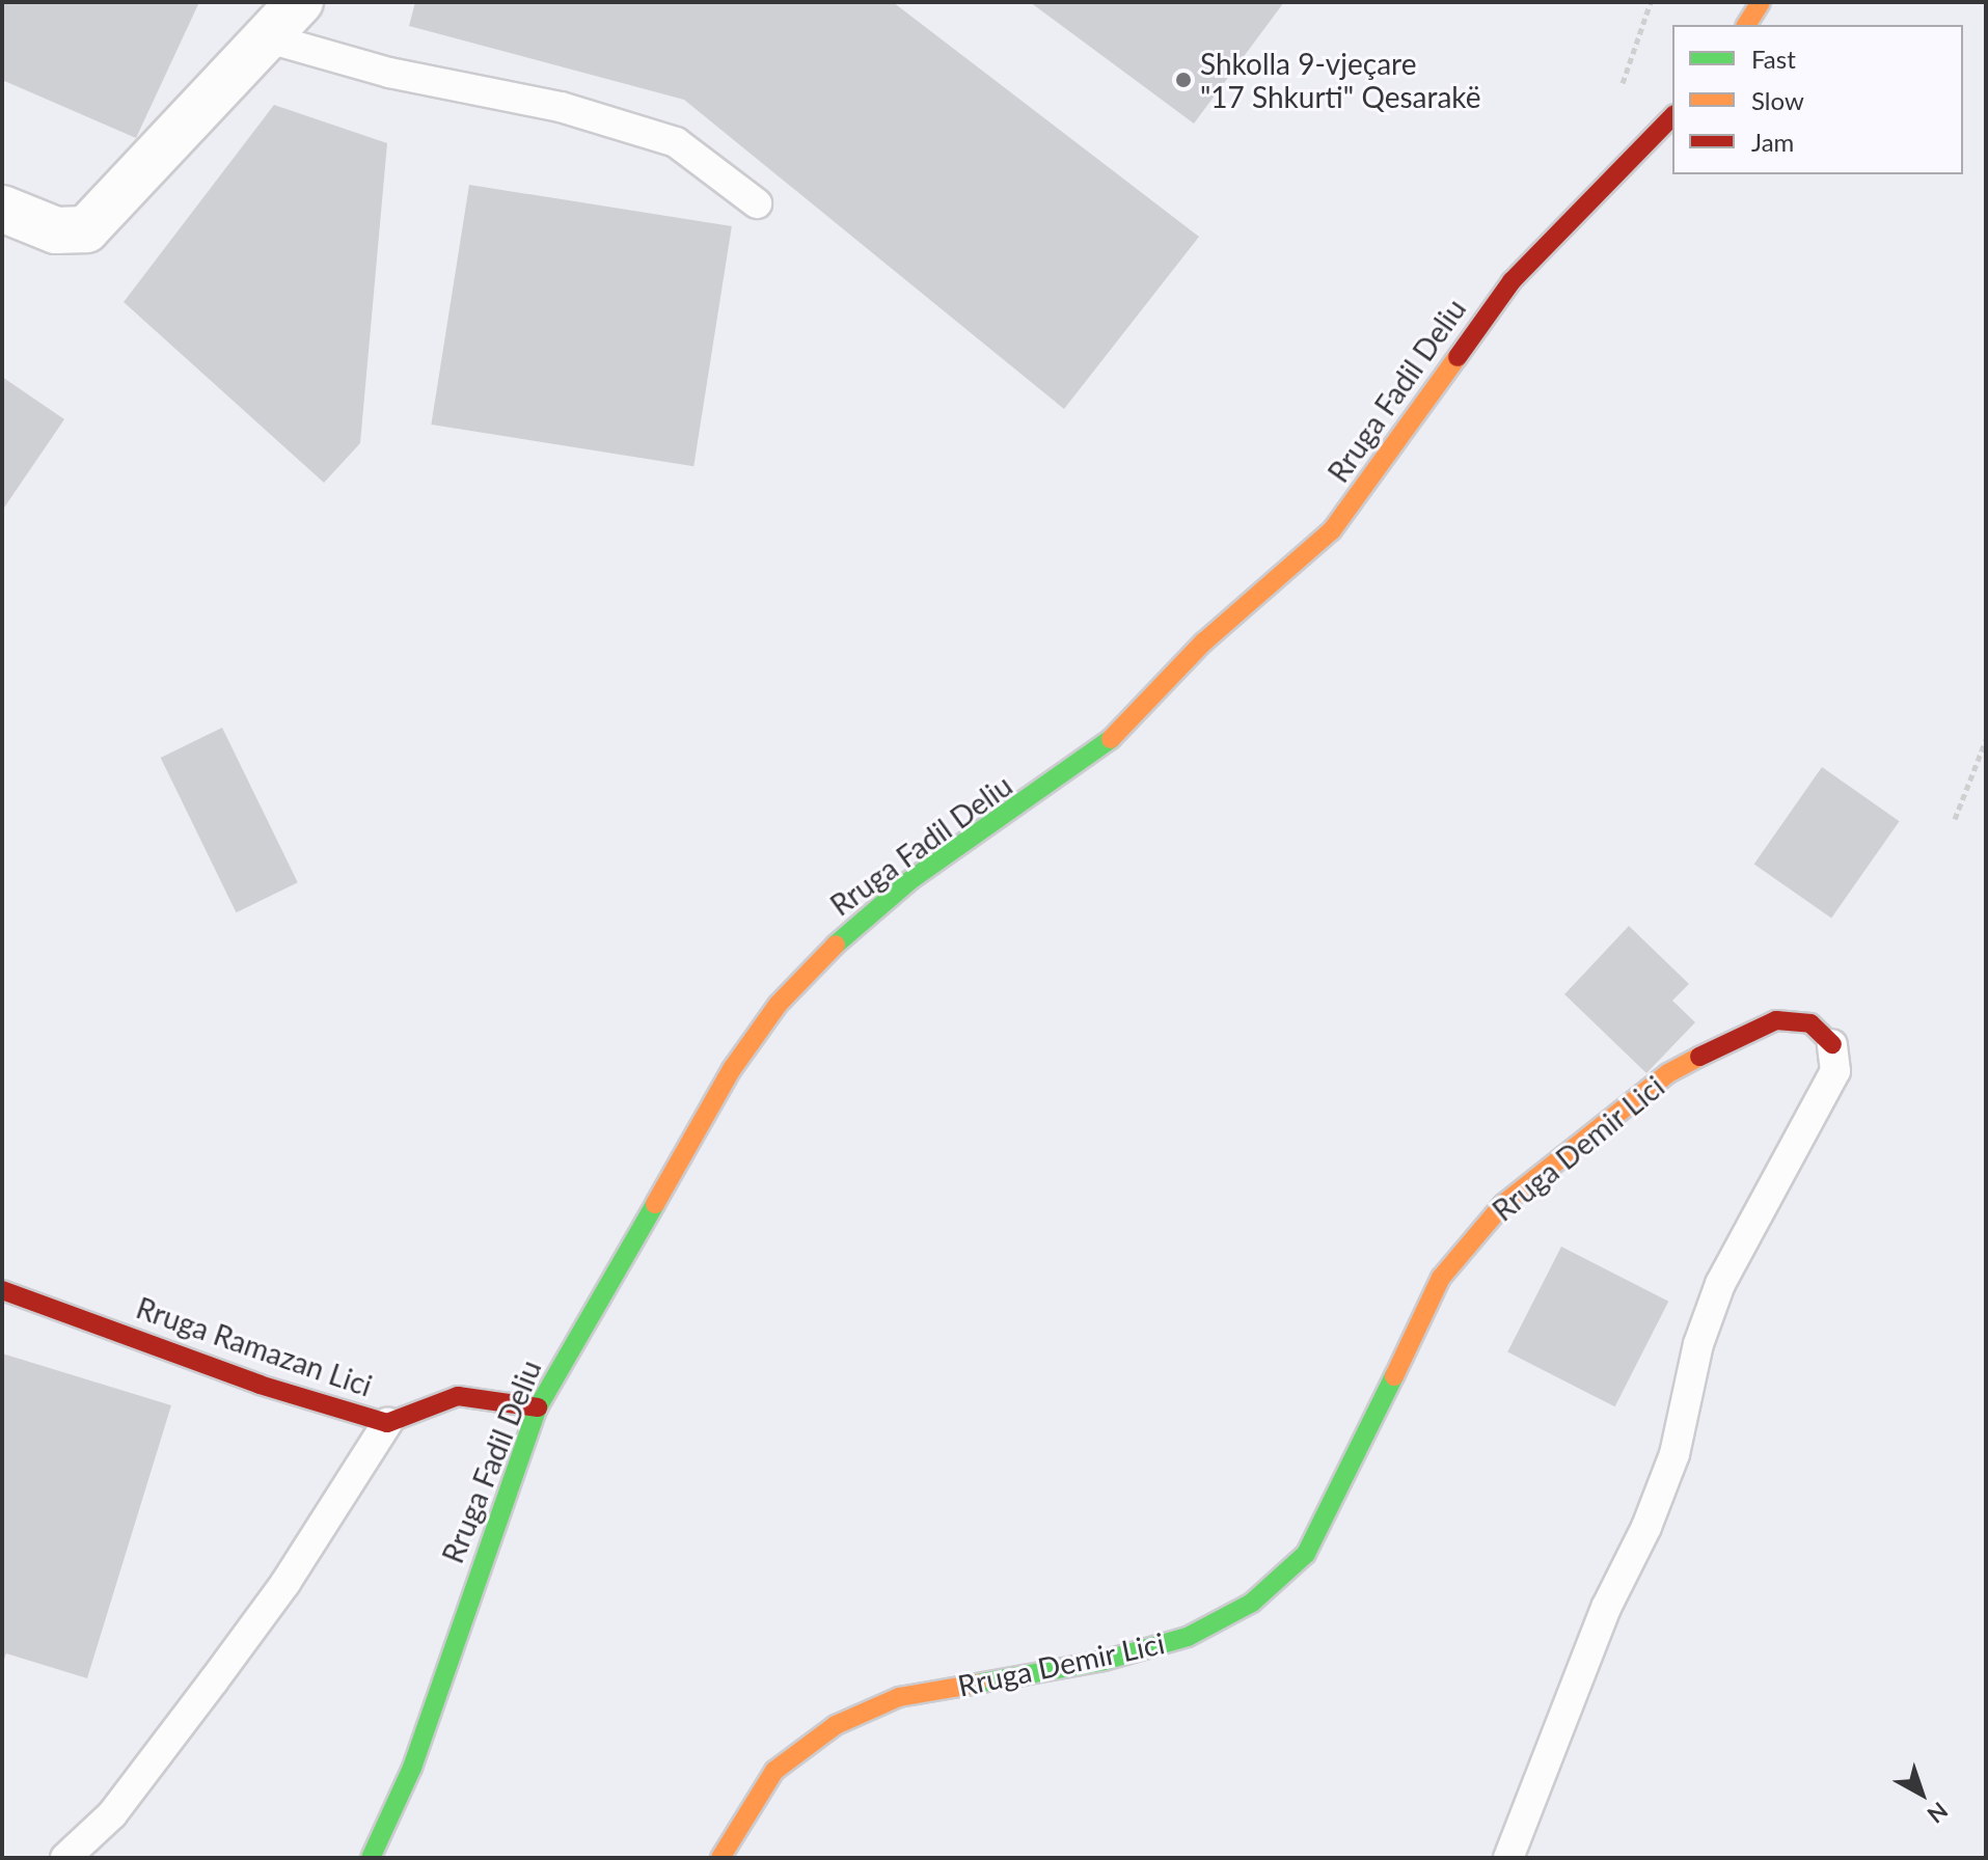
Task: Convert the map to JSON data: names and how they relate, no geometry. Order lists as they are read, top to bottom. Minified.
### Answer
{"streets":{"street":["Rruga Fadil Deliu","Rruga Demir Lici","Rruga Ramazan Lici"]},"crossings":[["Rruga Fadil Deliu","Rruga Ramazan Lici"]],"places":["Shkolla 9-vjeçare \"17 Shkurti\" Qesarakë"],"legend":["Fast","Slow","Jam"],"north":"bottom right"}
